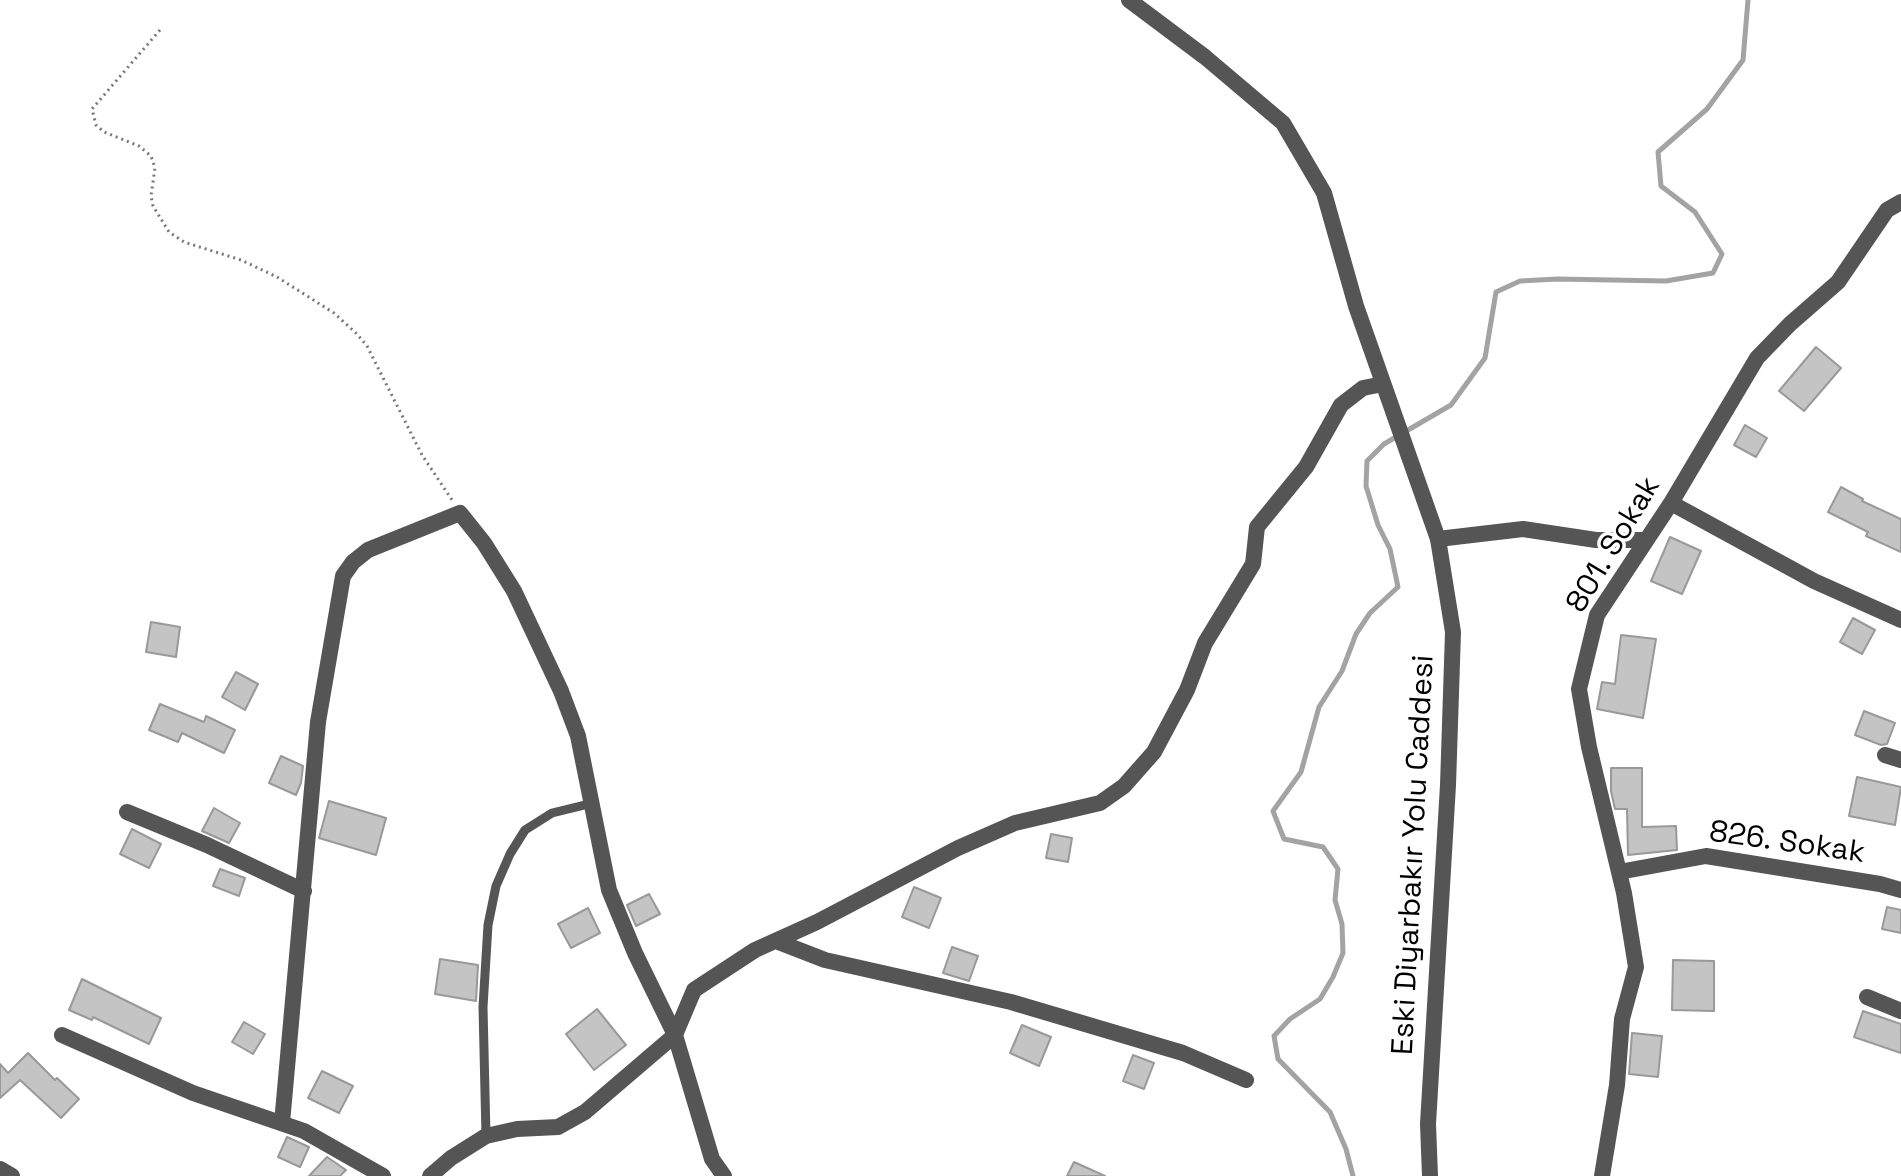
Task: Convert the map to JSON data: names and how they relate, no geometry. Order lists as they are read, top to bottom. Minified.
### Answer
{"streets":{"street":["801. Sokak","826. Sokak","Eski Diyarbakır Yolu Caddesi"]},"crossings":[["801. Sokak","826. Sokak"]]}
